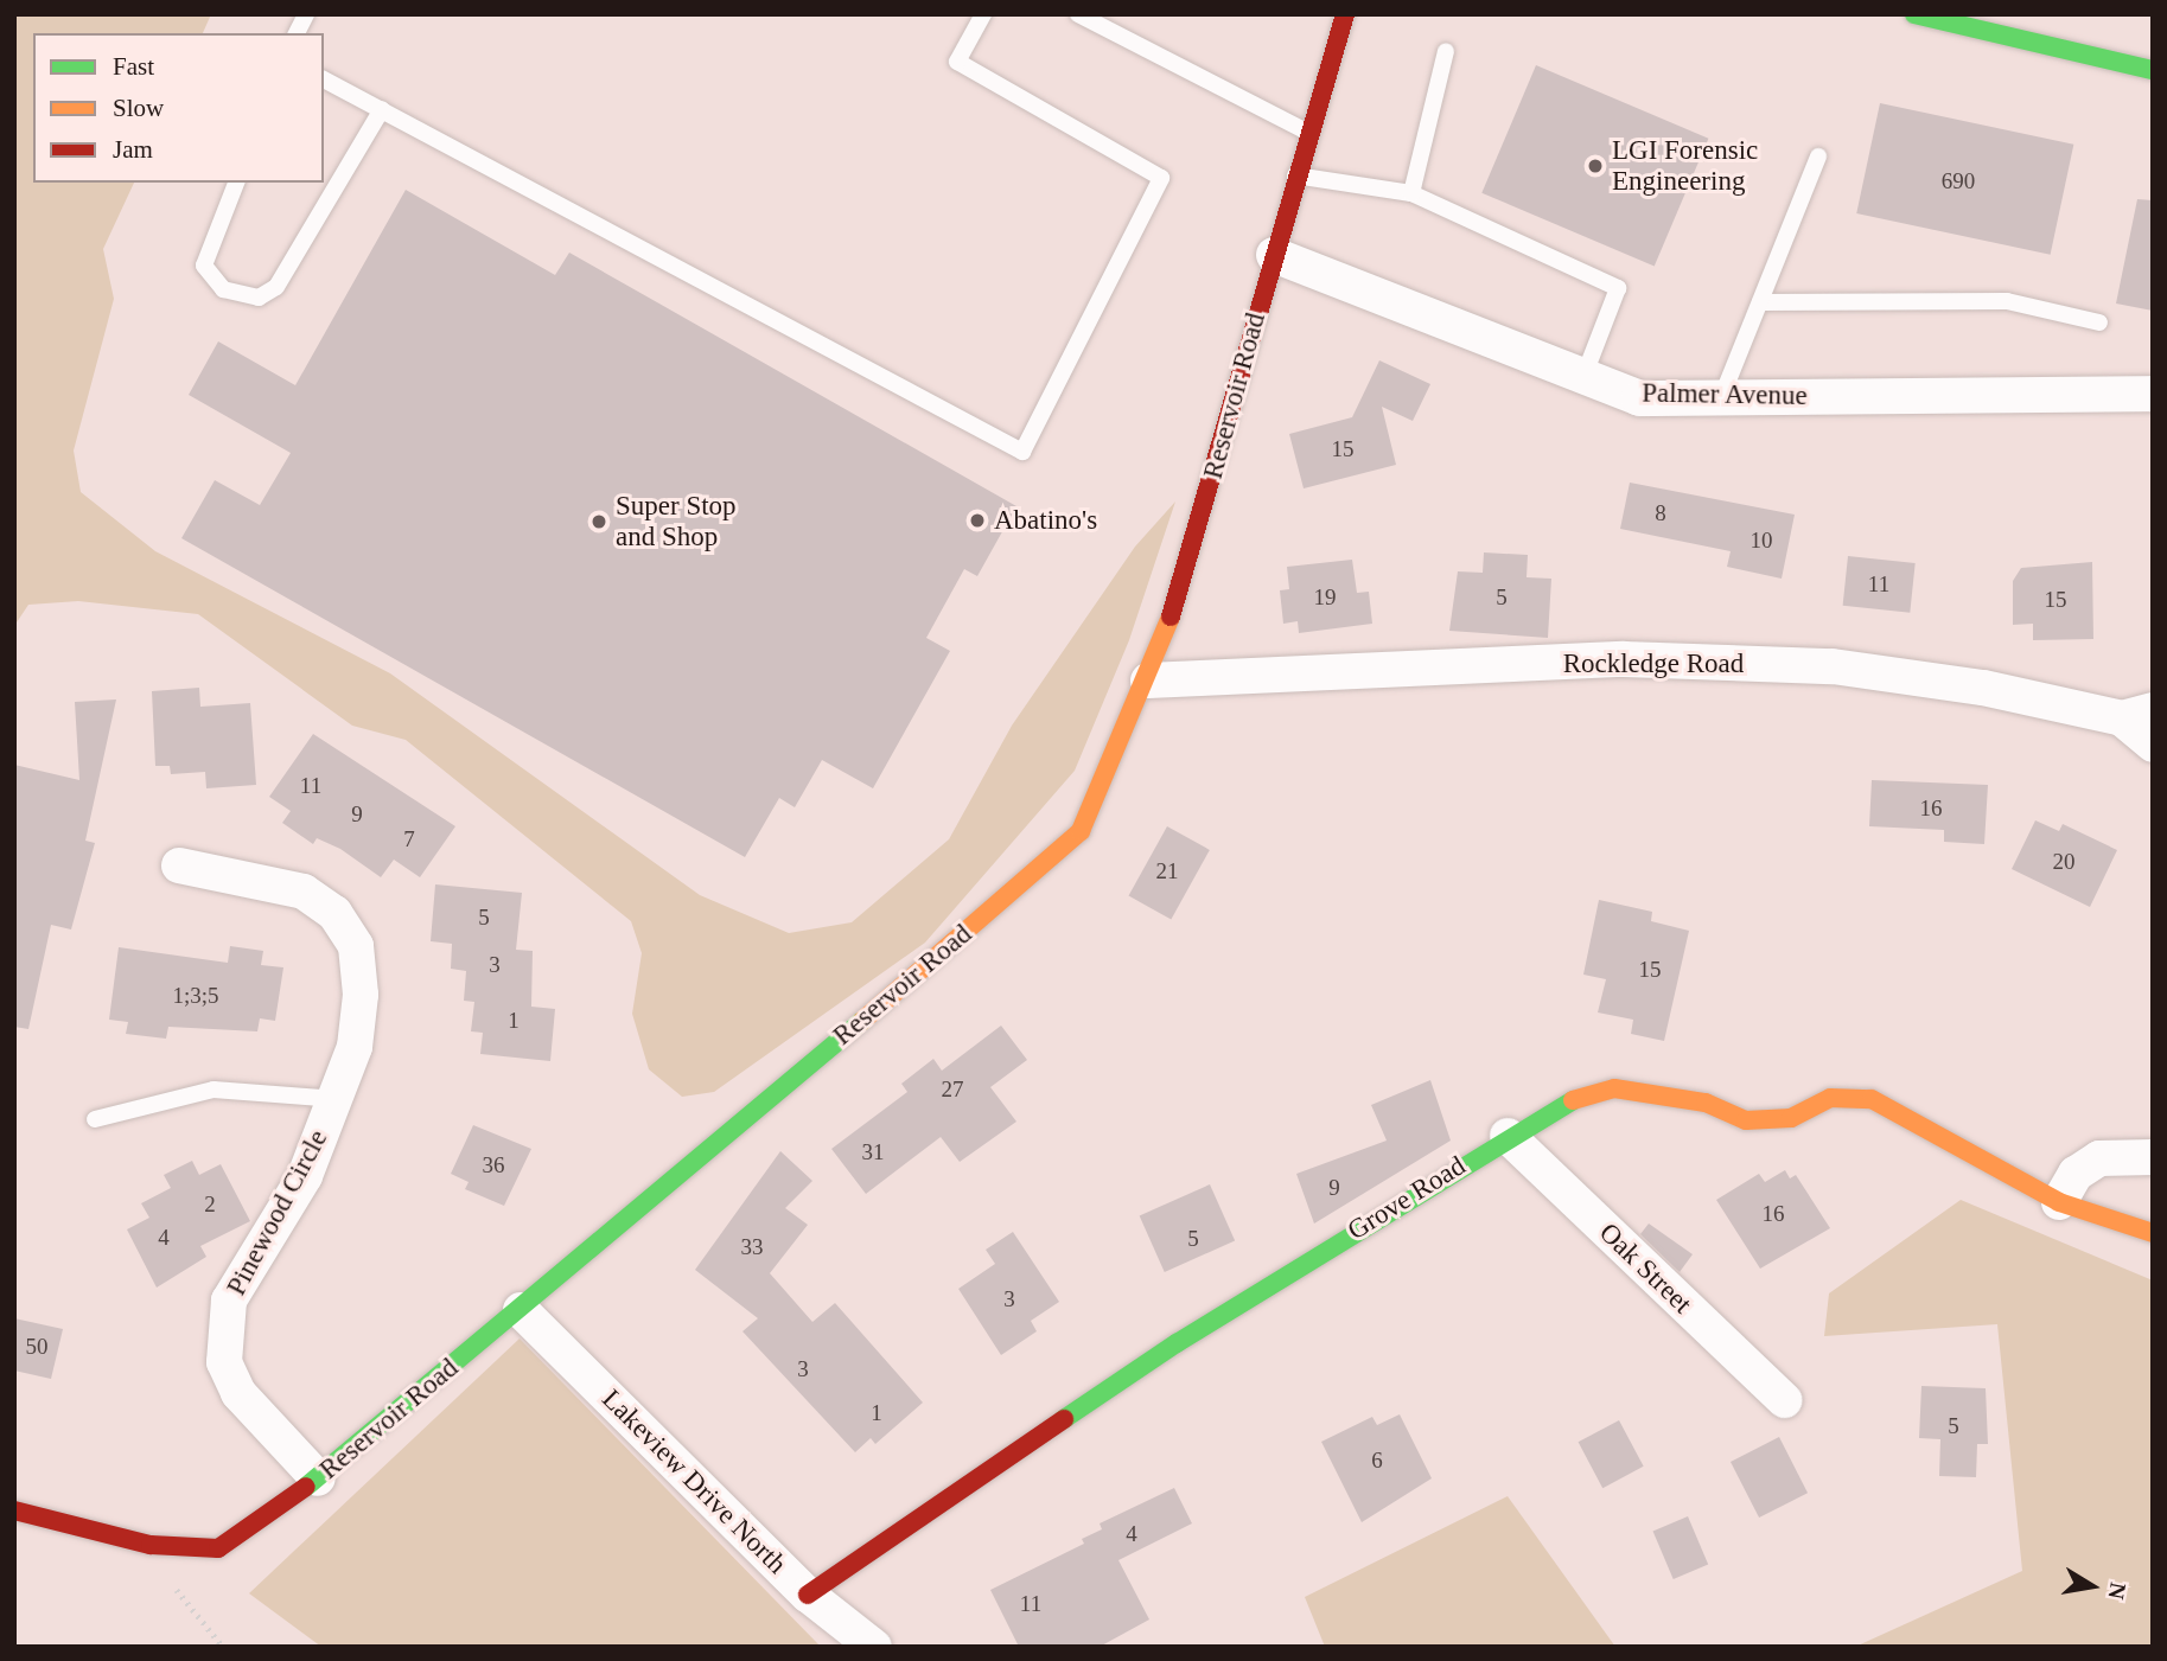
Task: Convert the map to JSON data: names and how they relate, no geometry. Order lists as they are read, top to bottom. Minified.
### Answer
{"streets":{"street":["Palmer Avenue","Reservoir Road","Rockledge Road","Grove Road","Pinewood Circle","Oak Street","Lakeview Drive North"]},"crossings":[["Palmer Avenue","Reservoir Road"],["Reservoir Road","Rockledge Road"],["Reservoir Road","Pinewood Circle"],["Reservoir Road","Lakeview Drive North"],["Grove Road","Oak Street"],["Grove Road","Lakeview Drive North"]],"places":["LGI Forensic Engineering","Abatino's","Super Stop and Shop"],"house_numbers":["690","15","8","10","11","19","5","15","11","16","9","7","20","21","5","3","15","1;3;5","1","27","31","36","9","2","16","4","5","33","3","50","3","1","5","6","4","11"],"legend":["Fast","Slow","Jam"],"north":"right"}
